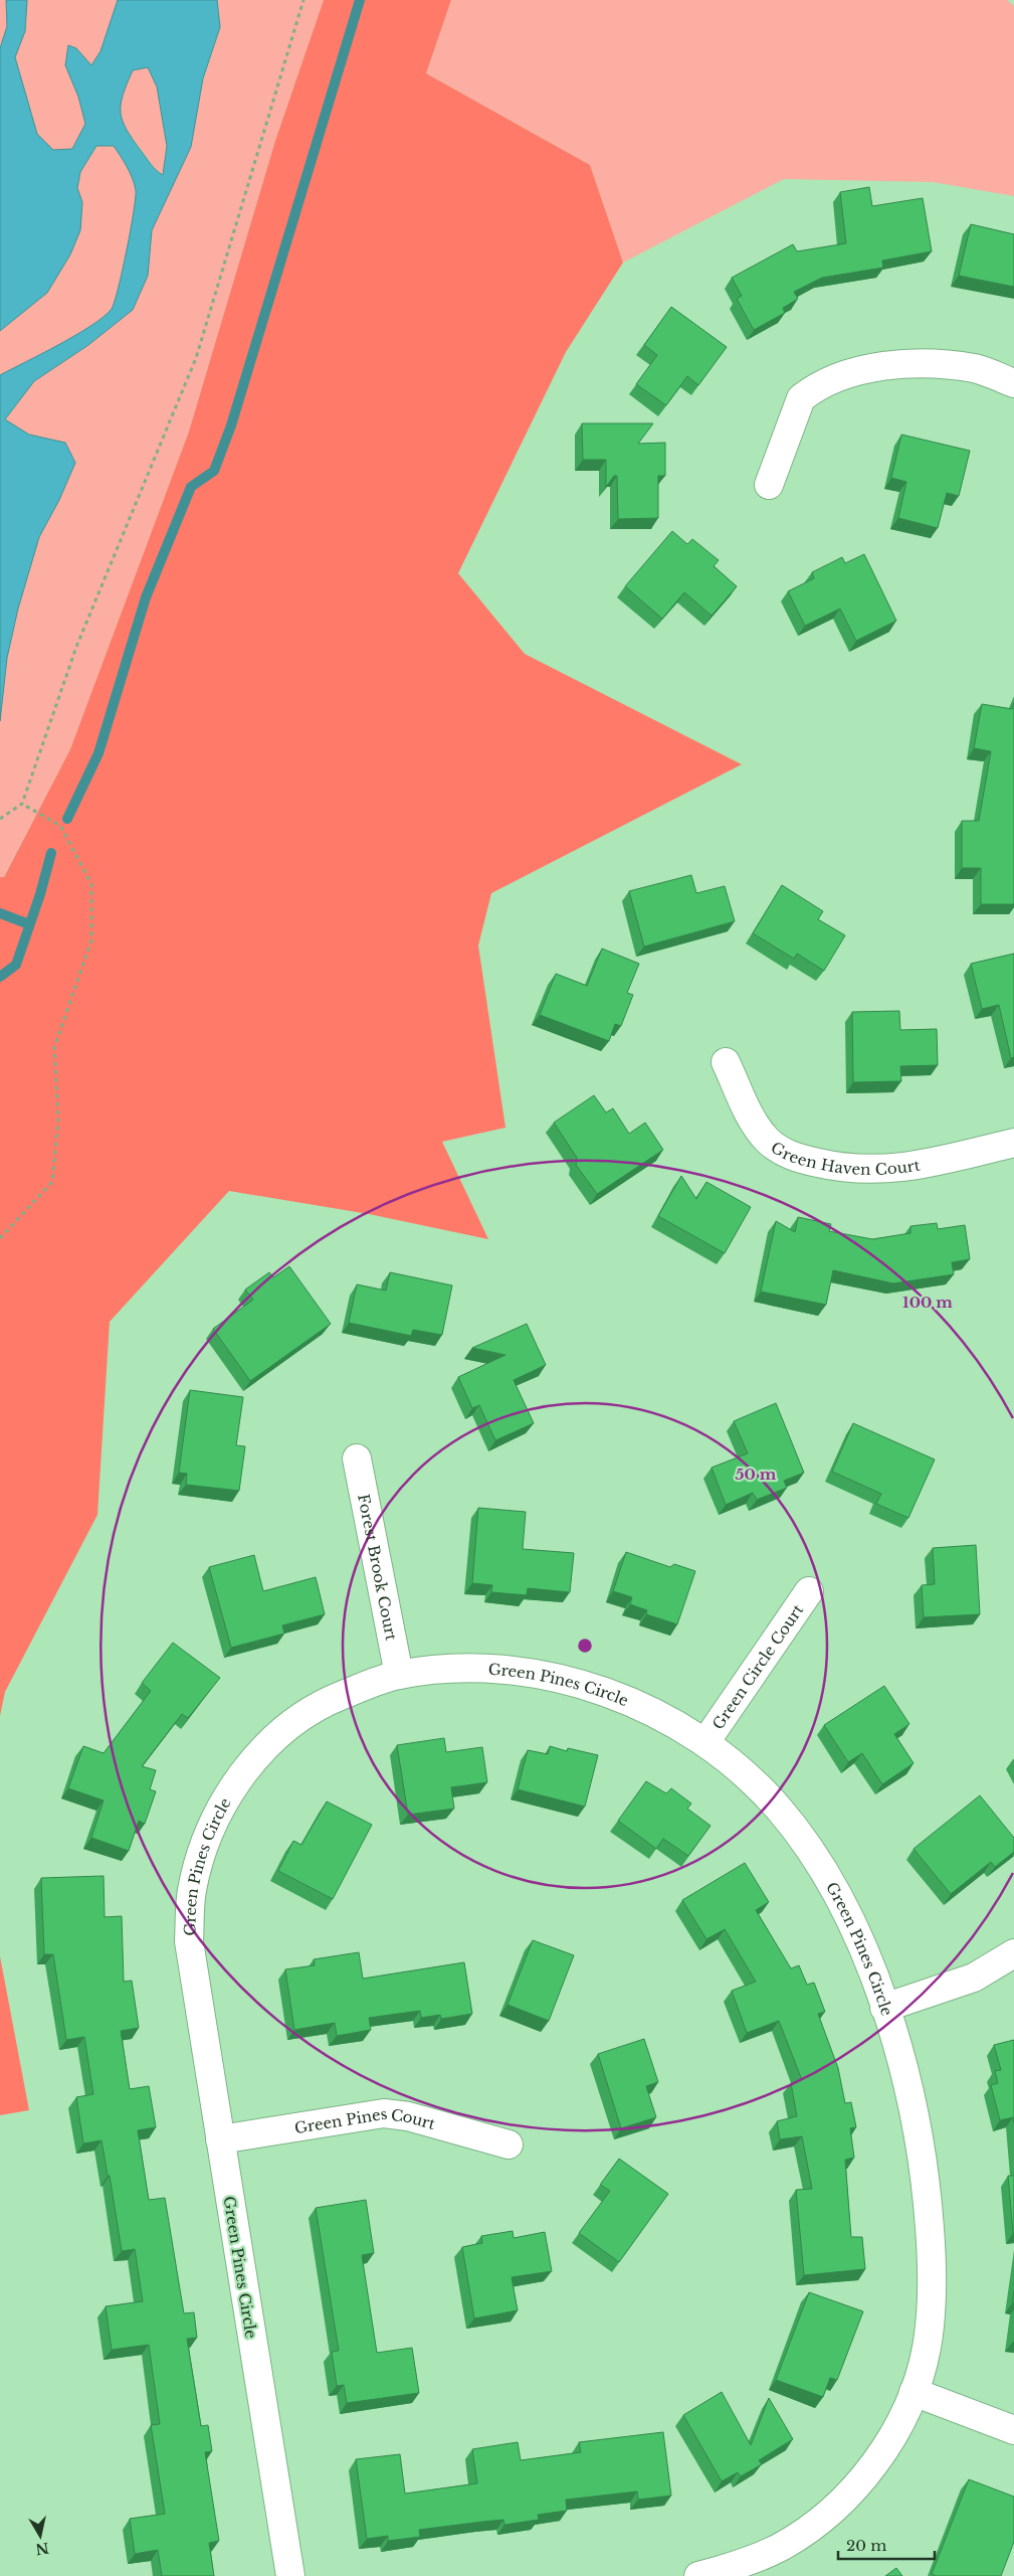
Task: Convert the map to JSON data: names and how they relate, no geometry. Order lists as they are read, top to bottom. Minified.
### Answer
{"streets":{"street":["Green Haven Court","Forest Brook Court","Green Circle Court","Green Pines Circle","Green Pines Court"]},"crossings":[["Forest Brook Court","Green Pines Circle"],["Green Circle Court","Green Pines Circle"],["Green Pines Circle","Green Pines Court"]],"scale_bar":"20 m","north":"bottom","rings":["100 m","50 m"]}
